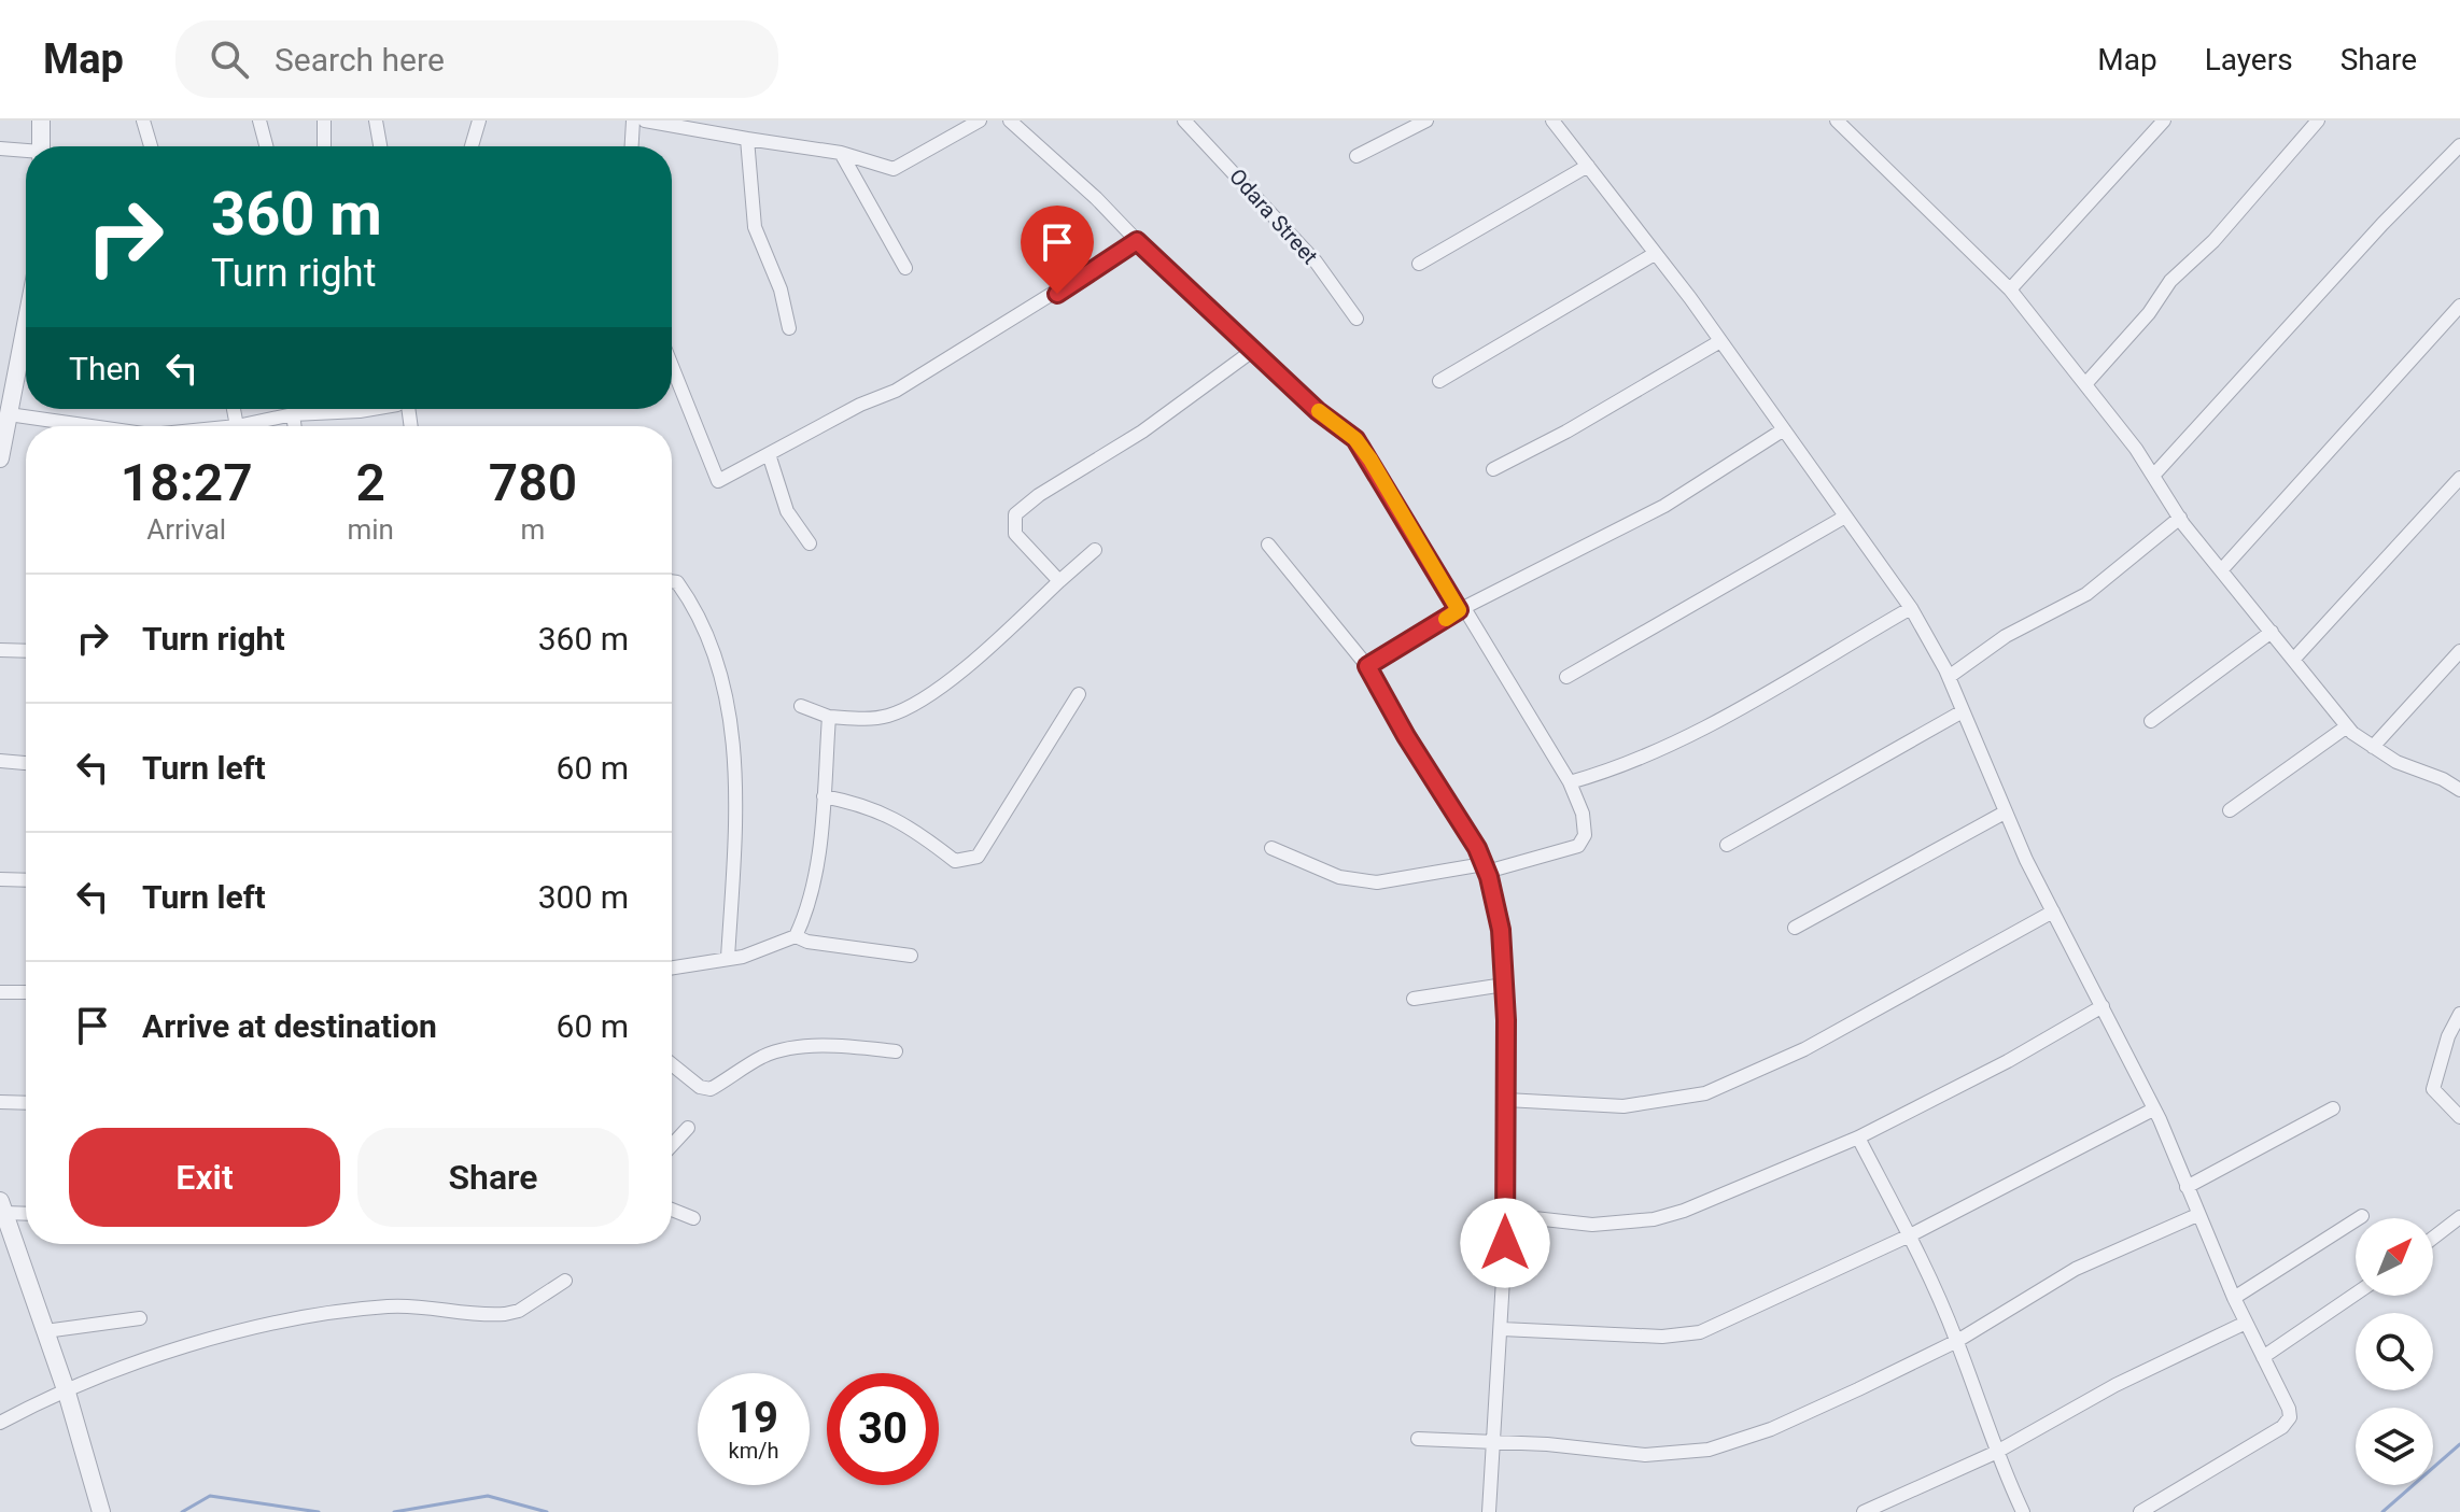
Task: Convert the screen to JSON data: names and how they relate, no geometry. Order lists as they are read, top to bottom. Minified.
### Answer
{"streets":{"street":["Odara Street"]},"north":"top right","page":{"header":"Map","search":"Search here","nav":["Map","Layers","Share"],"turn":["360 m","Turn right"],"then":"Then","eta":["18:27","Arrival","2","min","780","m"],"list":[{"name":"Turn right","value":"360 m"},{"name":"Turn left","value":"60 m"},{"name":"Turn left","value":"300 m"},{"name":"Arrive at destination","value":"60 m"}],"buttons":["Exit","Share"],"speed":"19 km/h","limit":"30"}}
